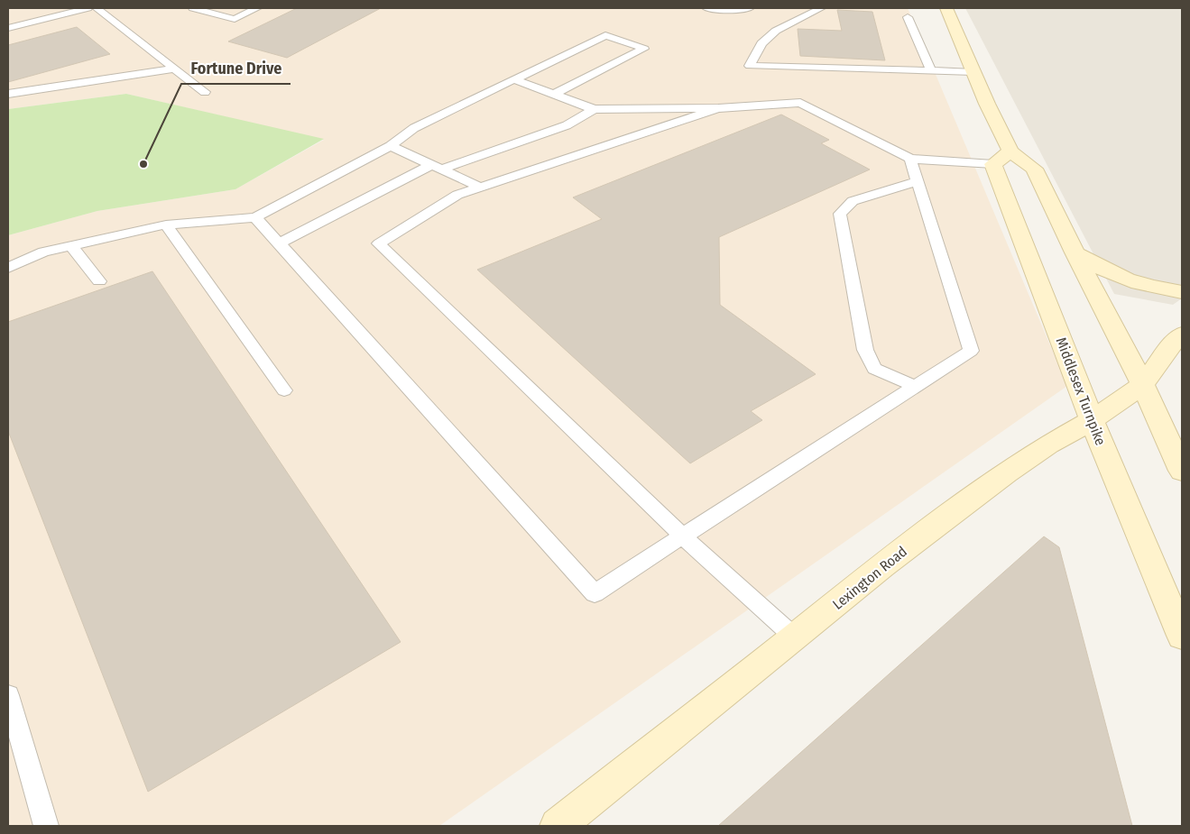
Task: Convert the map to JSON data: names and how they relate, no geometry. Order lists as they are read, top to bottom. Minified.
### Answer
{"streets":{"main road":["Middlesex Turnpike","Lexington Road"]},"crossings":[["Middlesex Turnpike","Lexington Road"]],"places":["Fortune Drive"]}
